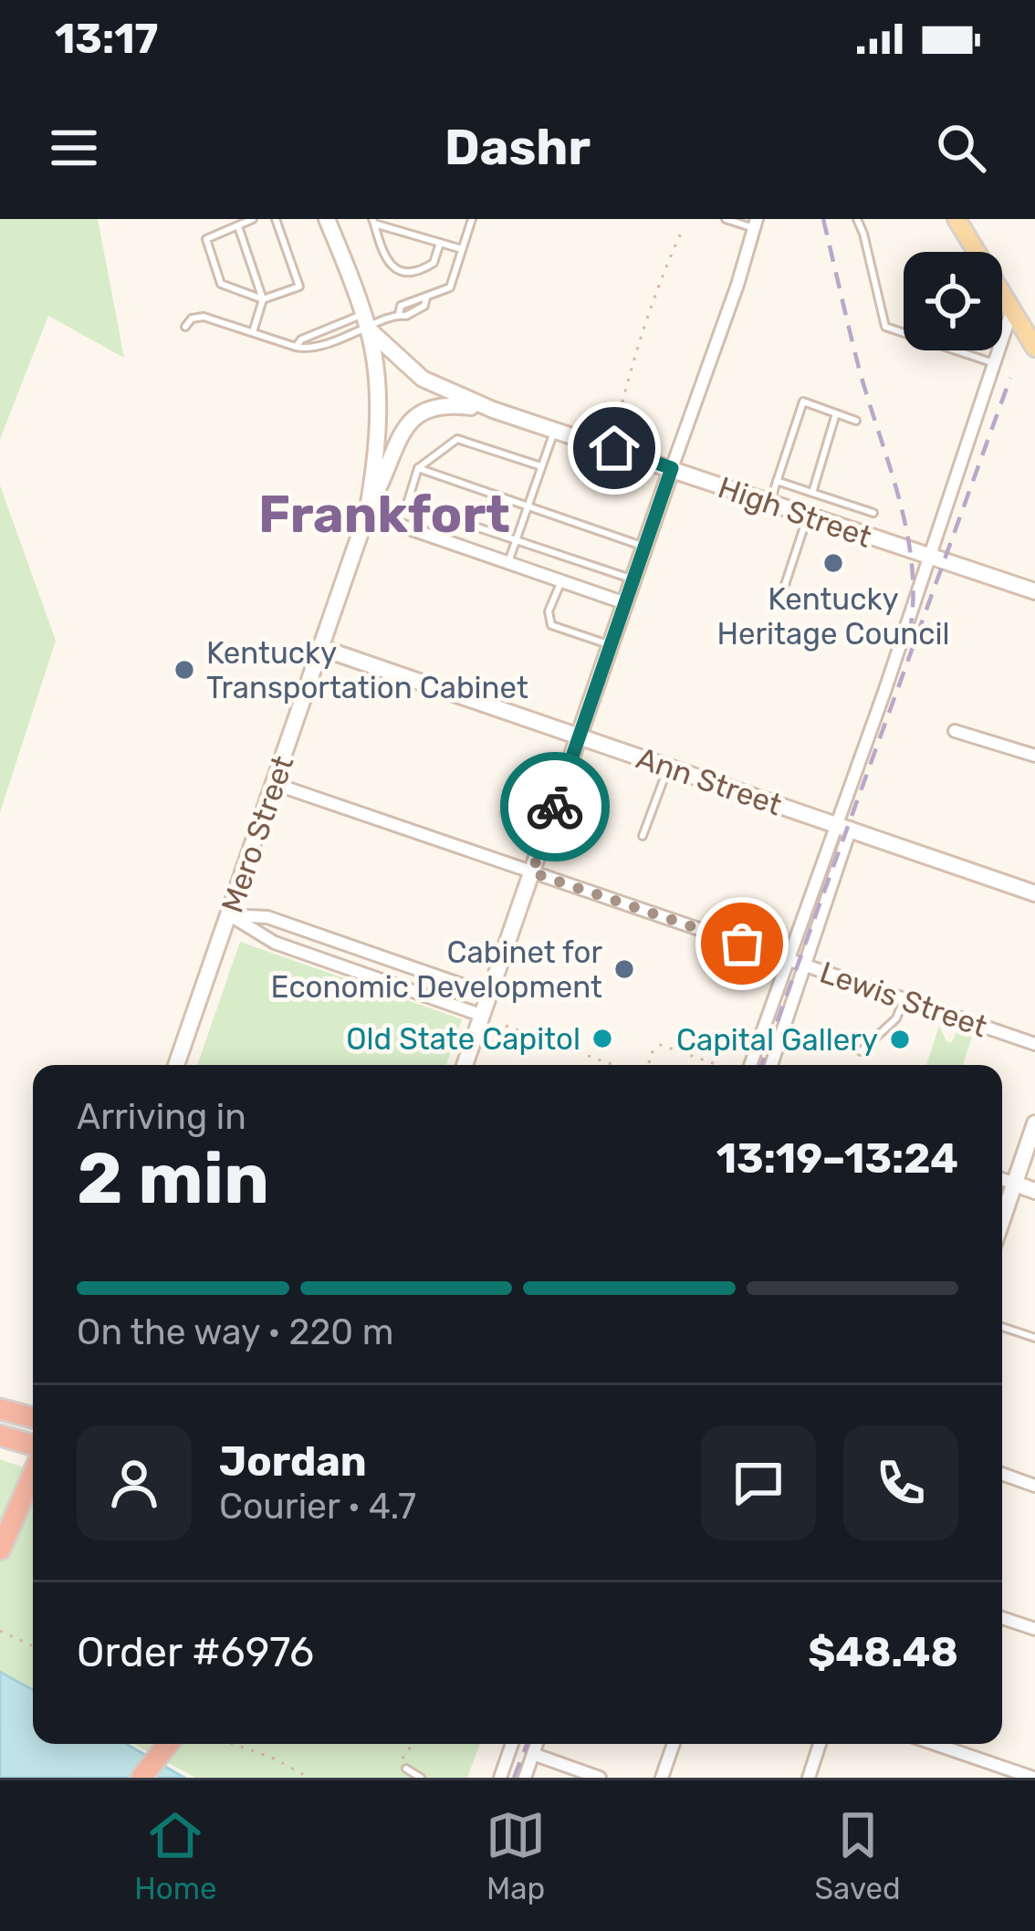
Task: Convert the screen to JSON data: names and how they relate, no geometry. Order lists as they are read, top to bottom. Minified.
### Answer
{"streets":{"main road":["High Street","Ann Street","Mero Street"],"street":["Lewis Street"]},"crossings":[["High Street","Mero Street"],["Ann Street","Mero Street"],["Mero Street","Lewis Street"]],"districts":["Frankfort"],"places":["Kentucky Heritage Council","Kentucky Transportation Cabinet","Cabinet for Economic Development","Old State Capitol","Capital Gallery"],"page":{"status":"13:17","header":"Dashr","heading":["2 min","Arriving in","13:19–13:24"],"panel":["Jordan","Courier · 4.7","Order #6976","$48.48"],"bar":"On the way · 220 m","tabs":["Home","Map","Saved"]}}
